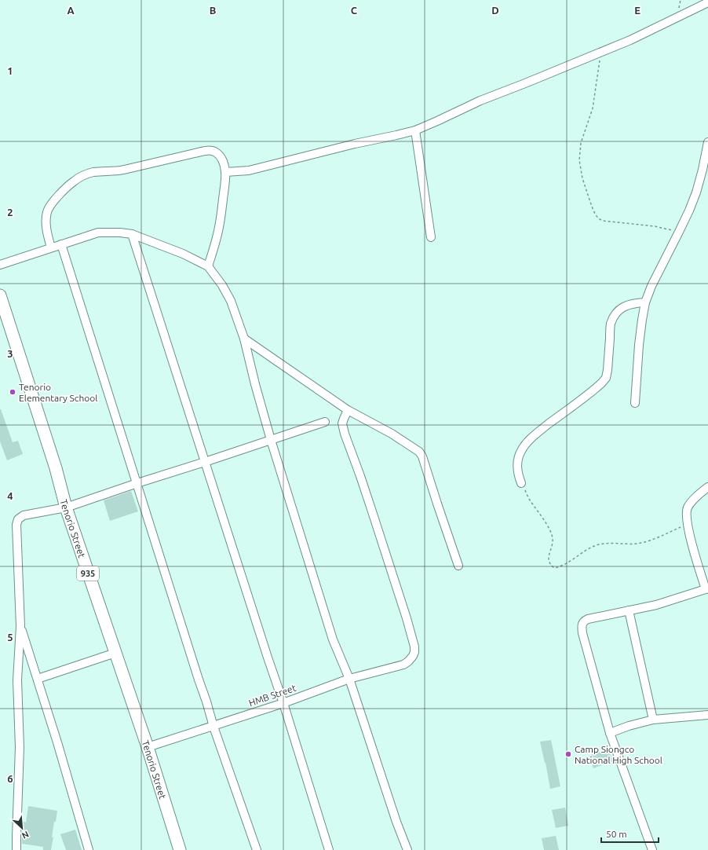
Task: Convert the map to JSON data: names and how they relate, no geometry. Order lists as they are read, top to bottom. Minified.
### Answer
{"streets":{"main road":["Tenorio Street","935"],"street":["HMB Street"]},"crossings":[["Tenorio Street","HMB Street"]],"places":["Tenorio Elementary School","Camp Siongco National High School"],"scale_bar":"50 m","north":"bottom right","grid":{"columns":["A","B","C","D","E"],"rows":["1","2","3","4","5","6"]}}
